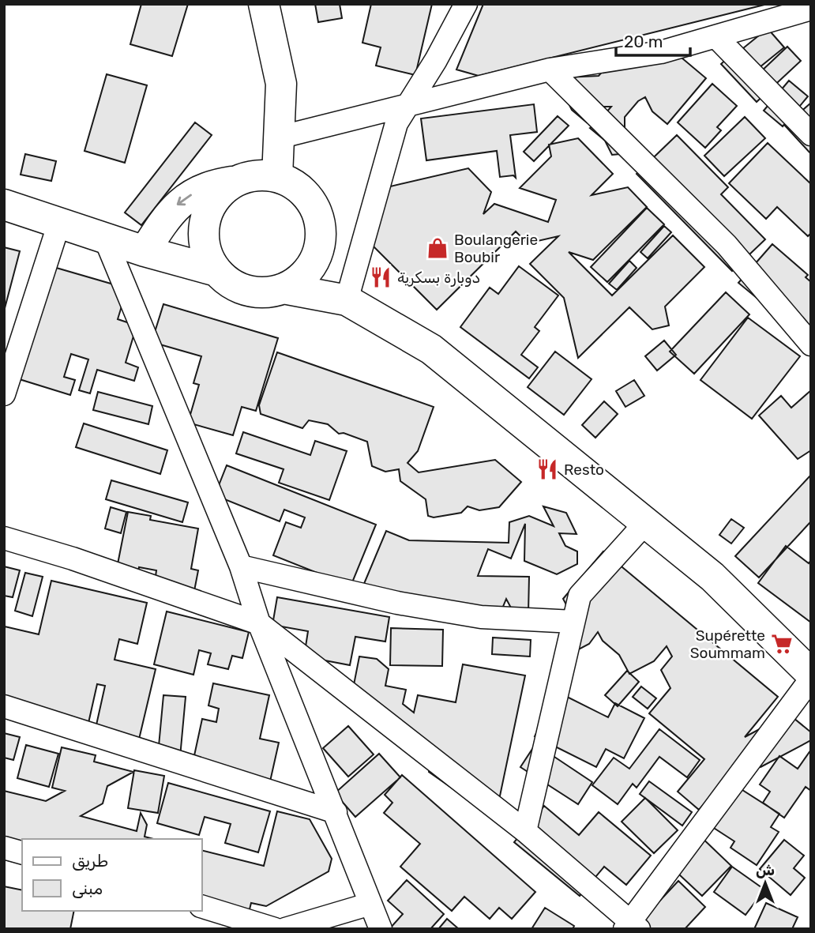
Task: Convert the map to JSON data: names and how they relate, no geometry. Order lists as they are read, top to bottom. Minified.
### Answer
{"places":{"shop":["Boulangerie Boubir"],"restaurant":["دوبارة بسكرية","Resto"],"supermarket":["Supérette Soummam"]},"legend":["طريق","مبنى"],"scale_bar":"20 m","north":"top"}
